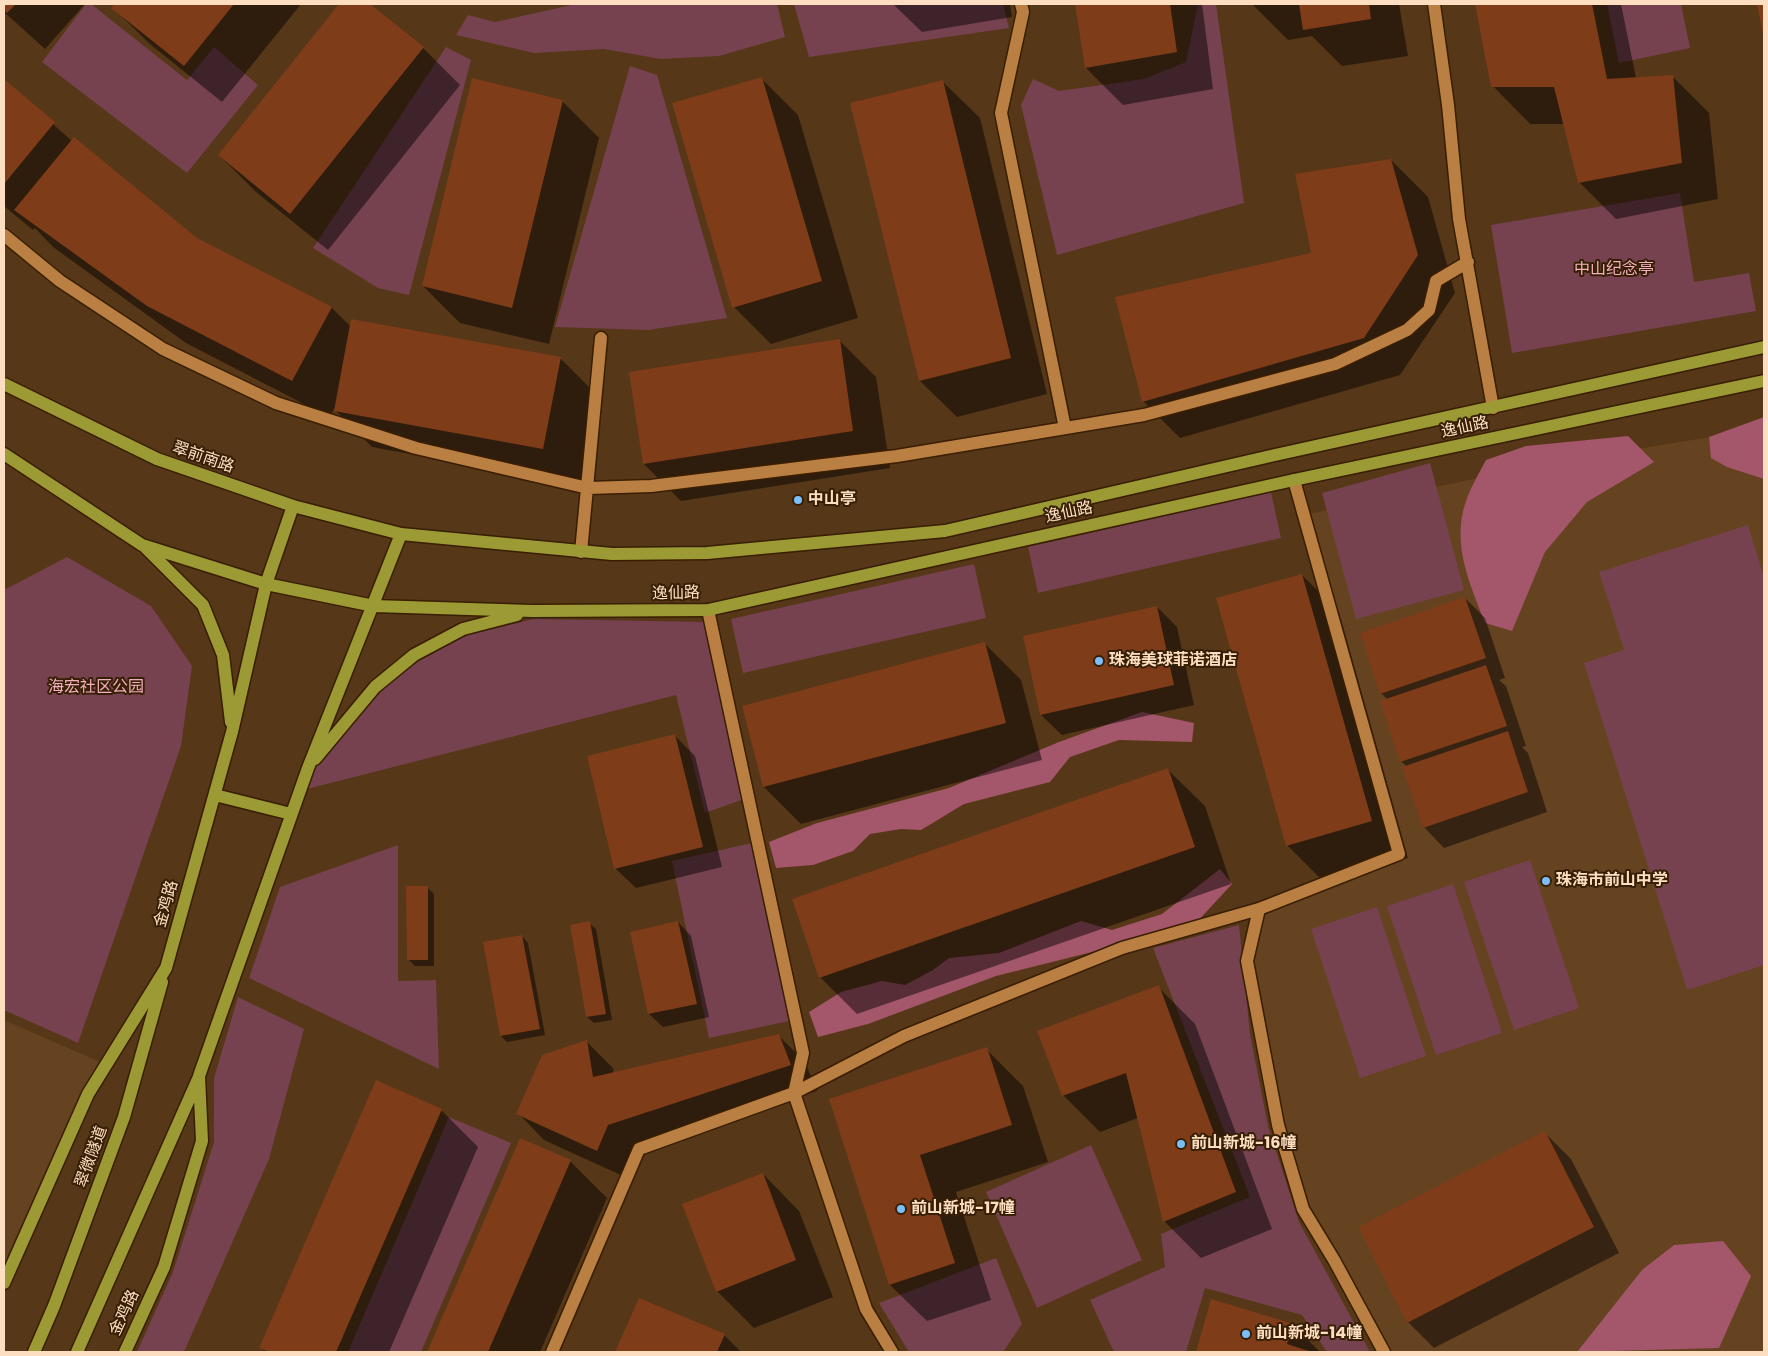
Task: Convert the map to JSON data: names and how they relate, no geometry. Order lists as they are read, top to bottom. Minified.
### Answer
{"streets":{"main road":["逸仙路","翠前南路","金鸡路","翠微隧道"]},"crossings":[["逸仙路","翠前南路"],["逸仙路","金鸡路"],["翠前南路","金鸡路"],["金鸡路","翠微隧道"]],"parks":["中山纪念亭","海宏社区公园"],"places":["中山亭","珠海美球菲诺酒店","珠海市前山中学","前山新城-16幢","前山新城-17幢","前山新城-14幢"]}
